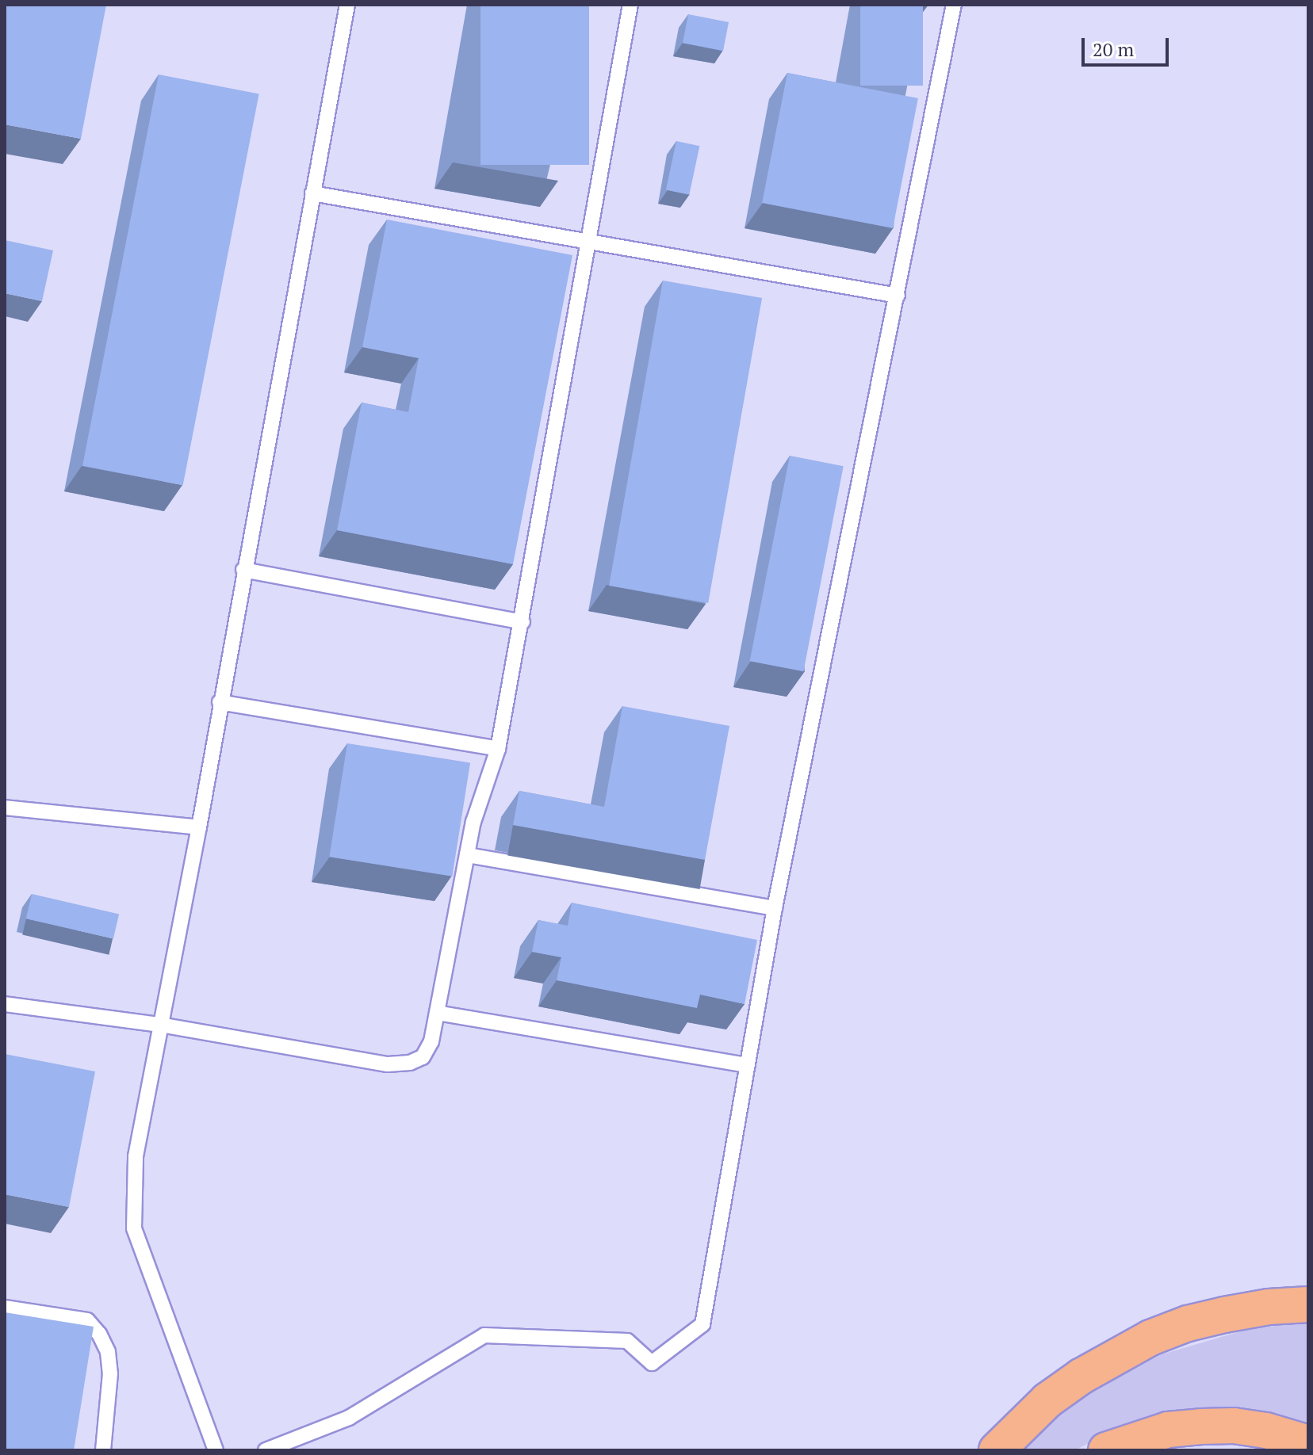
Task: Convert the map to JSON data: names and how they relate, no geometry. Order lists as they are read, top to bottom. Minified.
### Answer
{"scale_bar":"20 m"}
